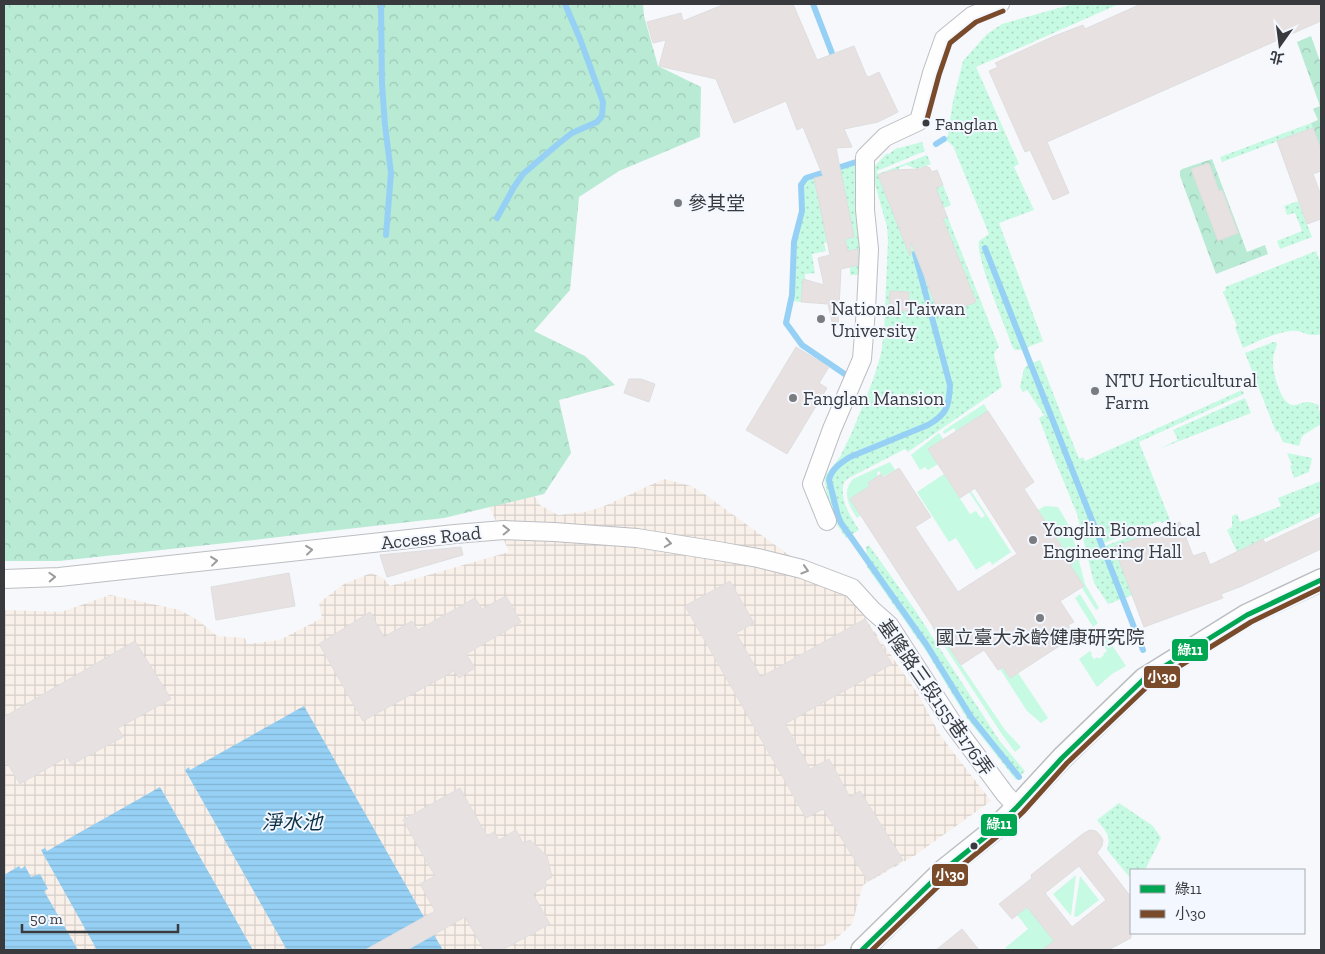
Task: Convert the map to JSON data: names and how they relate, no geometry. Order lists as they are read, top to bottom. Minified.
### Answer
{"streets":{"street":["Access Road","基隆路三段155巷176弄"]},"crossings":[["Access Road","基隆路三段155巷176弄"]],"one_way":["Access Road"],"water":["淨水池"],"places":["Fanglan","參其堂","National Taiwan University","NTU Horticultural Farm","Fanglan Mansion","Yonglin Biomedical Engineering Hall","國立臺大永齡健康研究院"],"lines":["transit line 小30","transit line 綠11"],"legend":["綠11","小30"],"scale_bar":"50 m","north":"bottom"}
